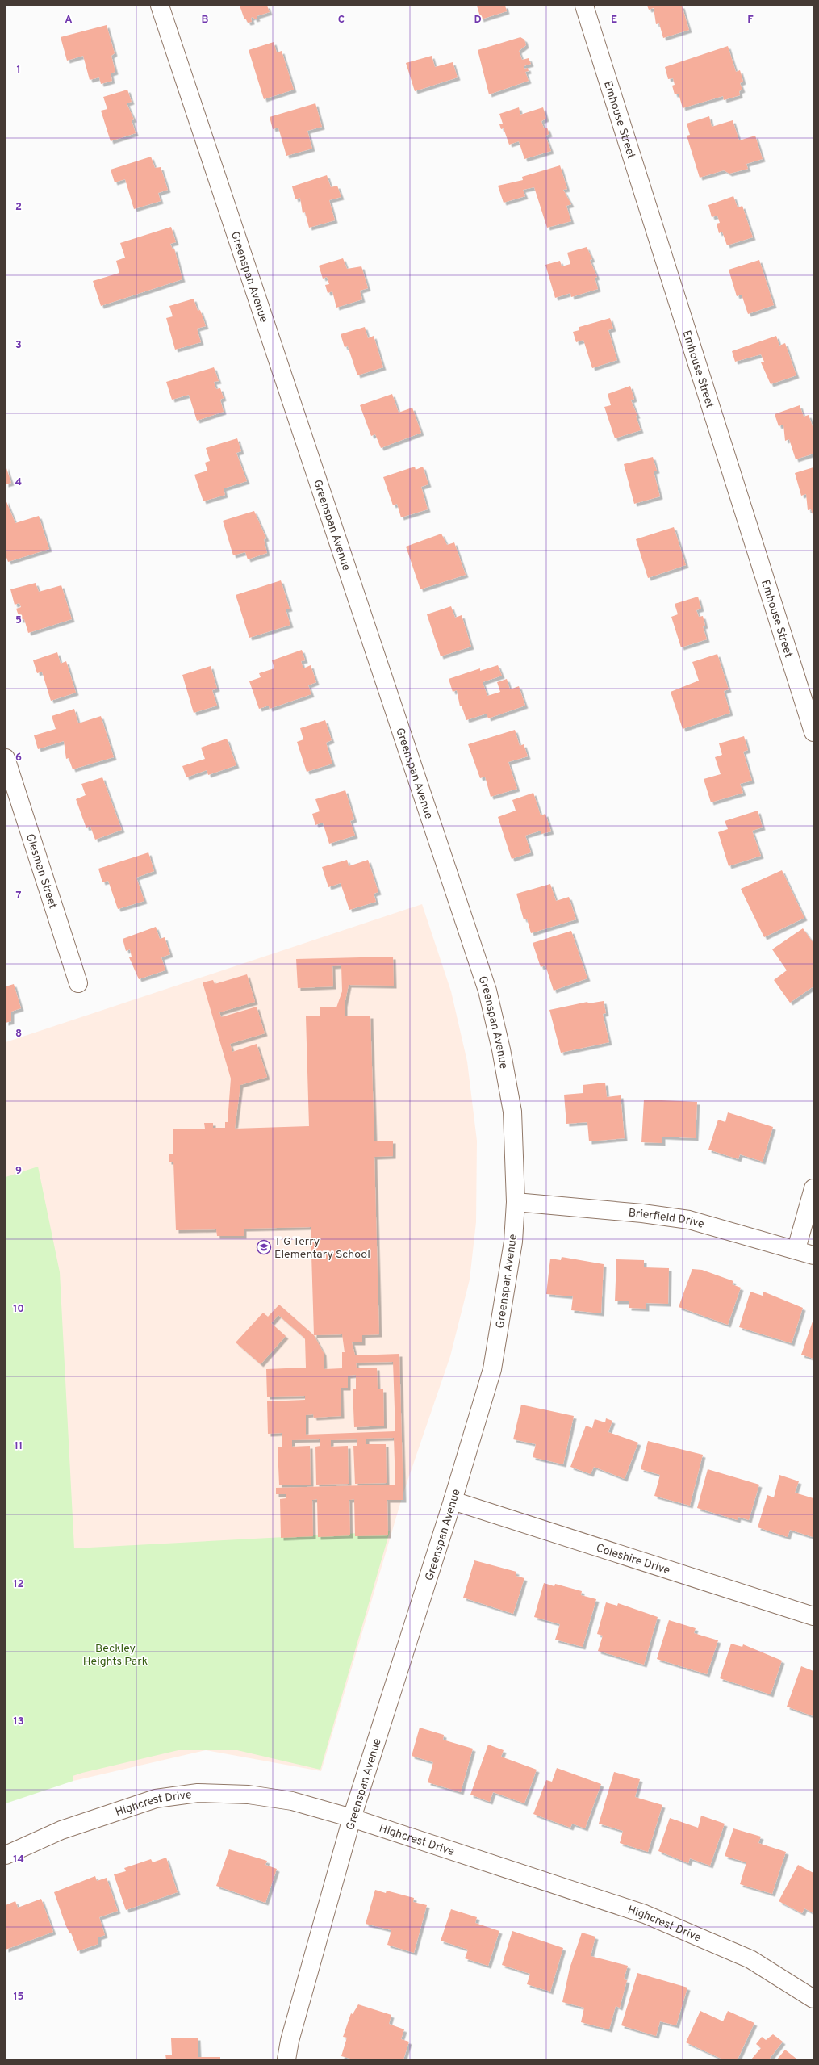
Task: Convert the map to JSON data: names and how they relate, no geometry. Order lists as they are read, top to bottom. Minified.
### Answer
{"streets":{"street":["Emhouse Street","Greenspan Avenue","Glesman Street","Brierfield Drive","Coleshire Drive","Highcrest Drive"]},"crossings":[["Greenspan Avenue","Brierfield Drive"],["Greenspan Avenue","Coleshire Drive"],["Greenspan Avenue","Highcrest Drive"]],"parks":["Beckley Heights Park"],"places":{"school or university":["T G Terry Elementary School"]},"grid":{"columns":["A","B","C","D","E","F"],"rows":["1","2","3","4","5","6","7","8","9","10","11","12","13","14","15"]}}
